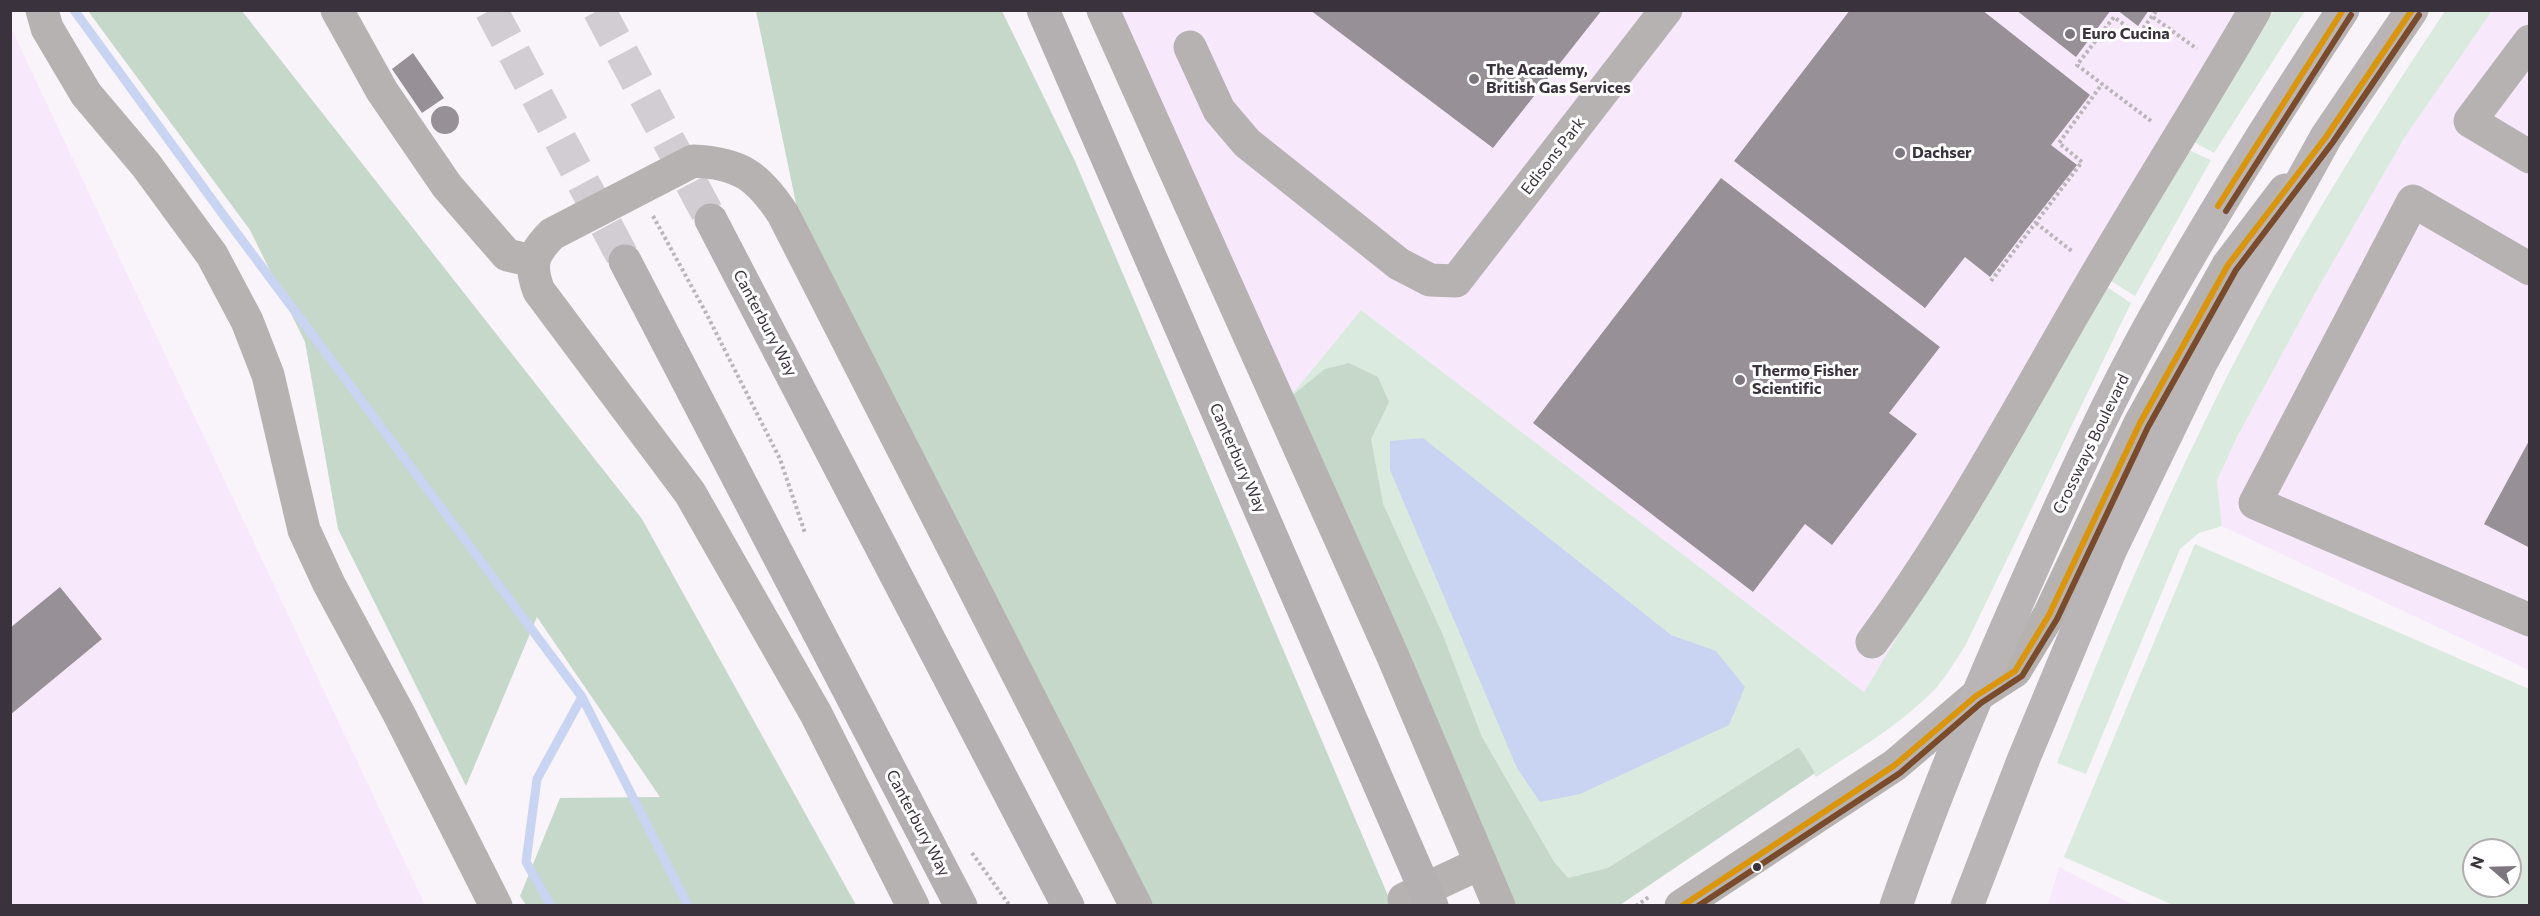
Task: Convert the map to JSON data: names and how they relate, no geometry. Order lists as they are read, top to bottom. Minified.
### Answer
{"streets":{"highway":["Canterbury Way"],"main road":["Crossways Boulevard"],"street":["Edisons Park"]},"places":["Euro Cucina","The Academy, British Gas Services","Dachser","Thermo Fisher Scientific"],"north":"left"}
